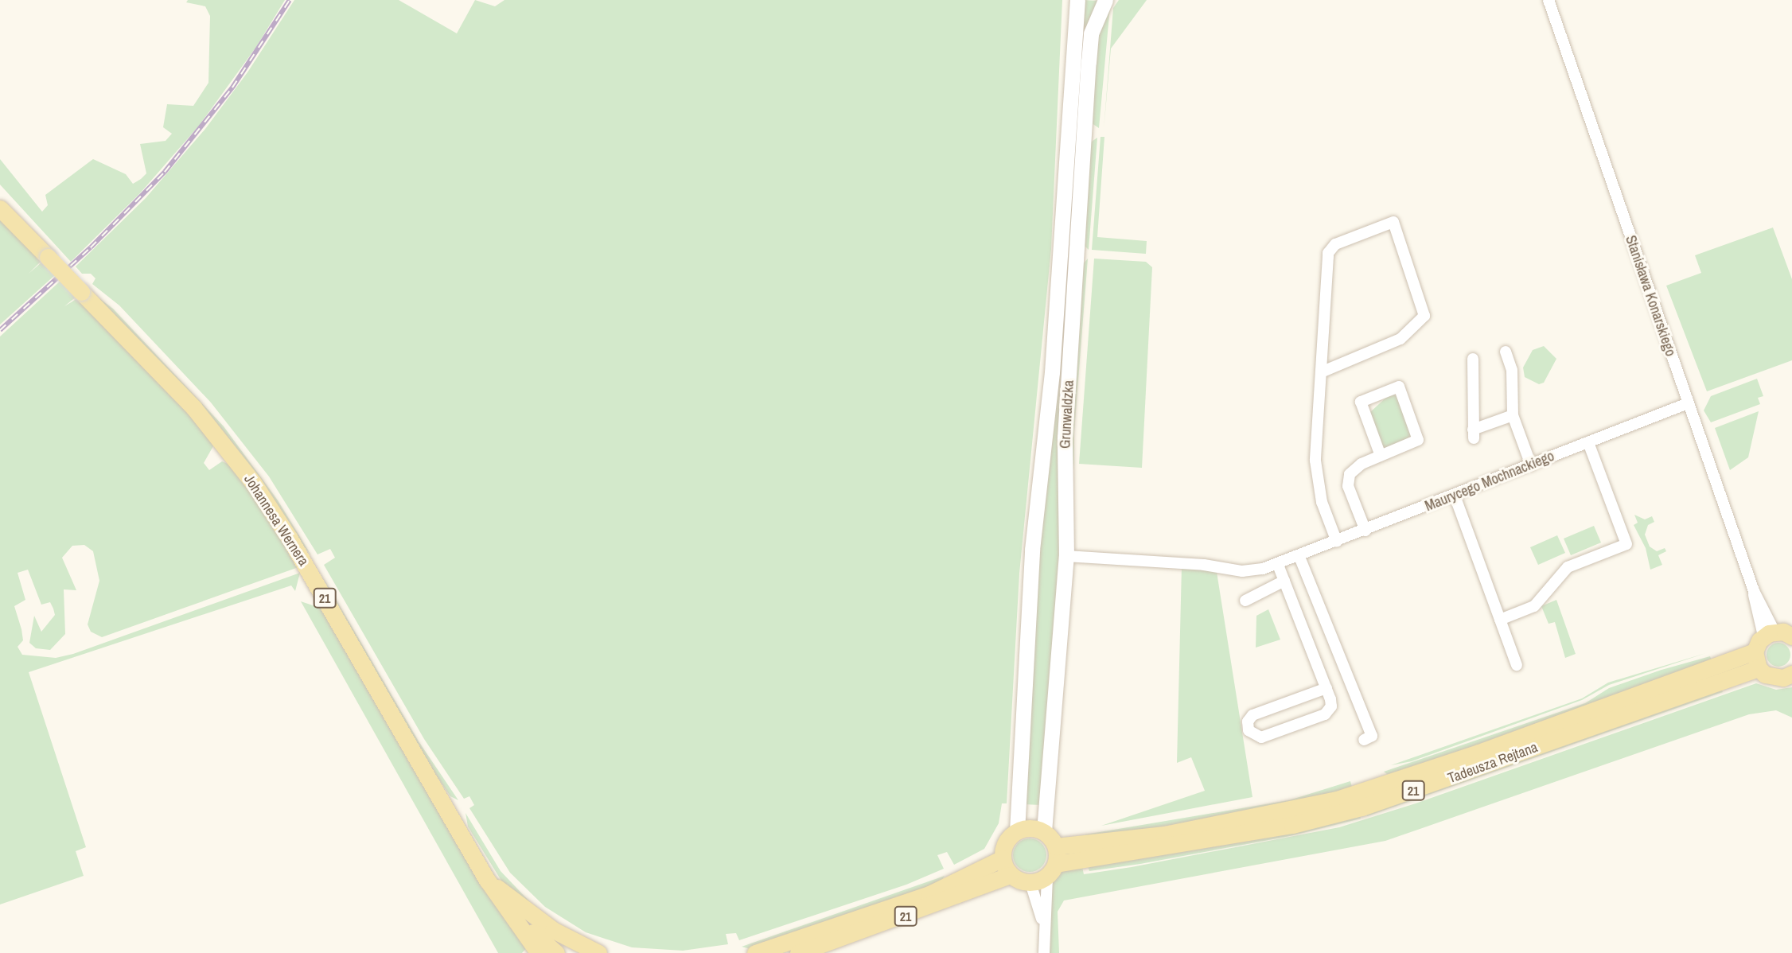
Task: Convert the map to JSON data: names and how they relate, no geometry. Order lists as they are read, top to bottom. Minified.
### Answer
{"streets":{"main road":["Johannesa Wernera","21","Tadeusza Rejtana"],"street":["Stanisława Konarskiego","Grunwaldzka","Maurycego Mochnackiego"]},"crossings":[["Stanisława Konarskiego","Maurycego Mochnackiego"],["Grunwaldzka","Maurycego Mochnackiego"],["Grunwaldzka","21"],["Grunwaldzka","Tadeusza Rejtana"],["Johannesa Wernera","21"],["21","Tadeusza Rejtana"]]}
